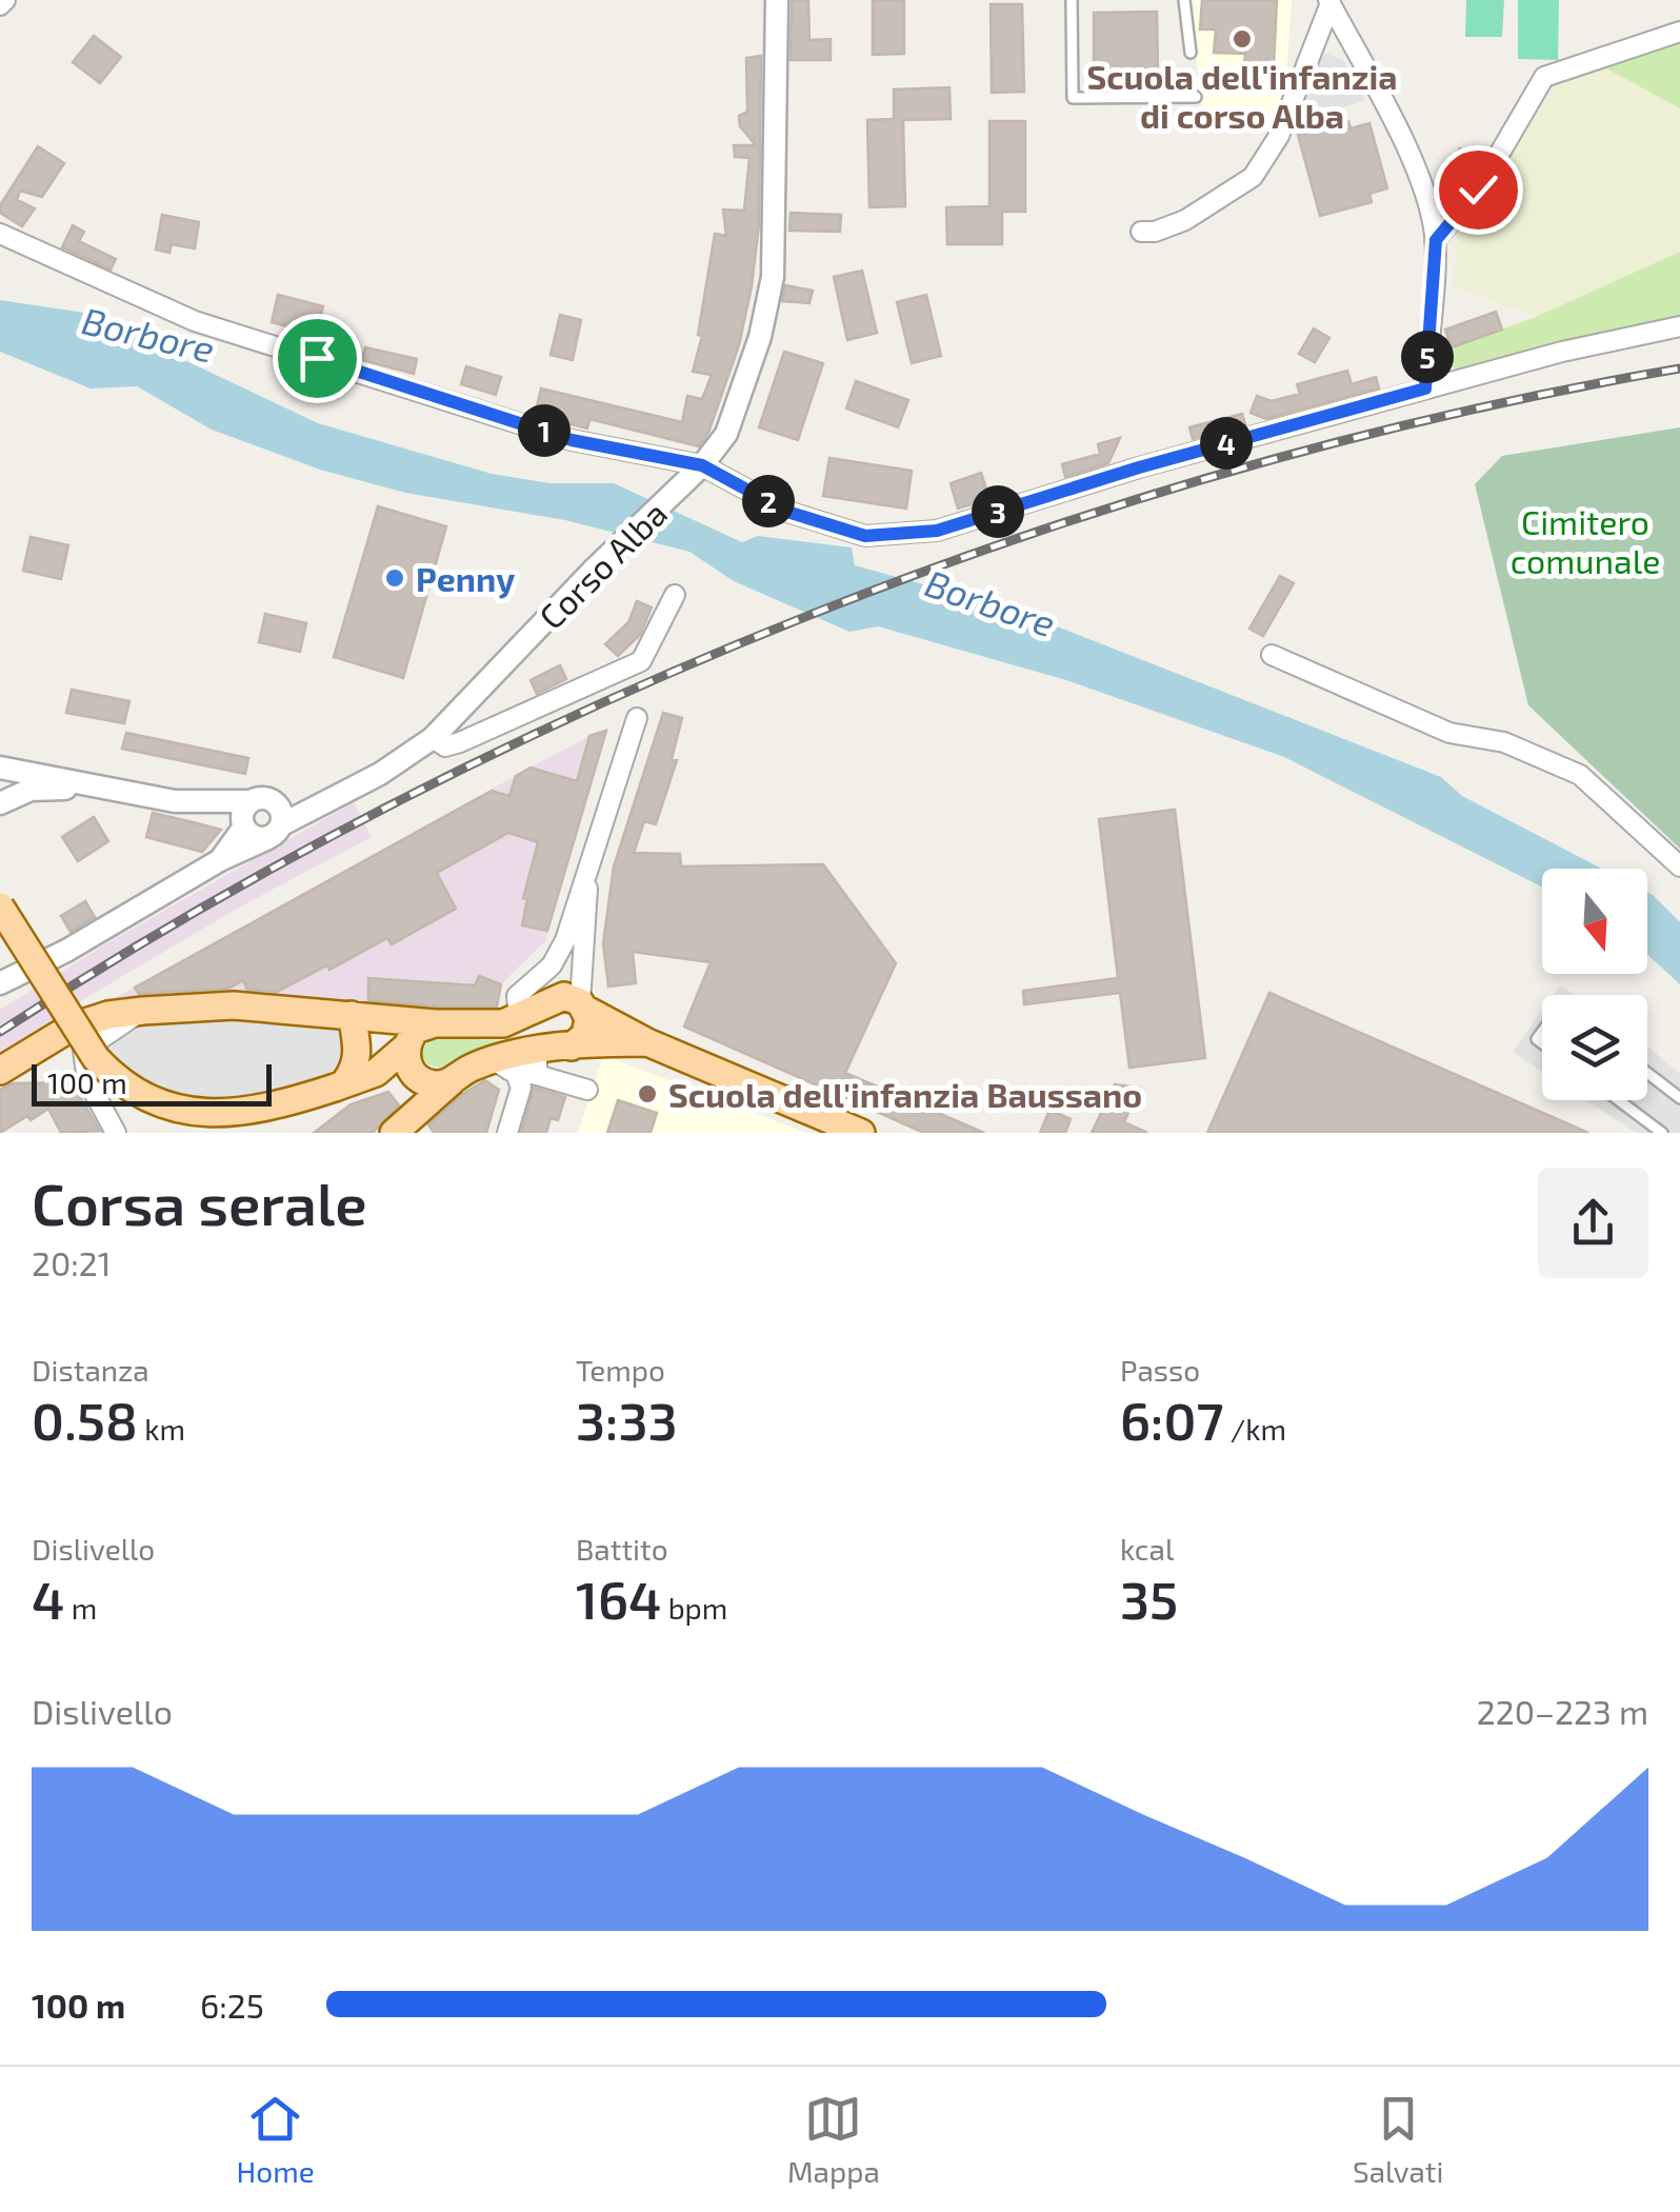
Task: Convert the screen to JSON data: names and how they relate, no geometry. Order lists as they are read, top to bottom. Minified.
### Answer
{"streets":{"street":["Corso Alba"]},"water":["Borbore"],"parks":["Cimitero comunale"],"places":["Scuola dell'infanzia di corso Alba","Penny","Scuola dell'infanzia Baussano"],"scale_bar":"100 m","north":"bottom","page":{"pins":["5","1","4","2","3"],"scale":"100 m","heading":["Corsa serale","20:21"],"stats":[["Distanza","0.58 km"],["Tempo","3:33"],["Passo","6:07 /km"],["Dislivello","4 m"],["Battito","164 bpm"],["kcal","35"]],"chart":["Dislivello","220–223 m"],"list":[{"name":"100 m","note":"6:25"}],"tabs":["Home","Mappa","Salvati"]}}
